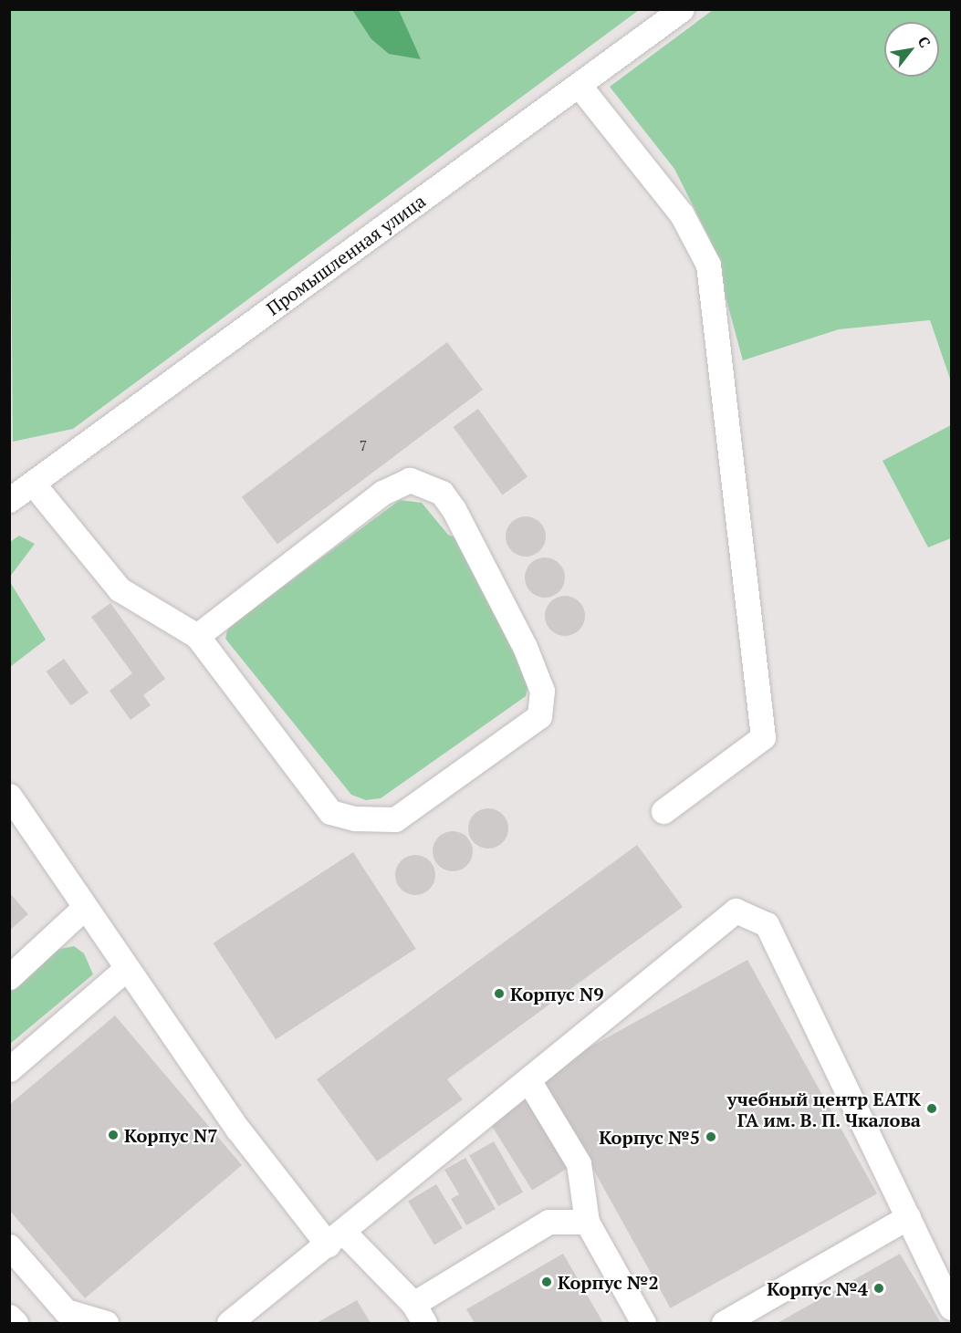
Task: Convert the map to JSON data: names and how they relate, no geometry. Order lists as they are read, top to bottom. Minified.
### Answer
{"streets":{"street":["Промышленная улица"]},"places":["Корпус N9","учебный центр ЕАТК ГА им. В. П. Чкалова","Корпус N7","Корпус №5","Корпус №2","Корпус №4"],"house_numbers":["7"],"north":"top right"}
